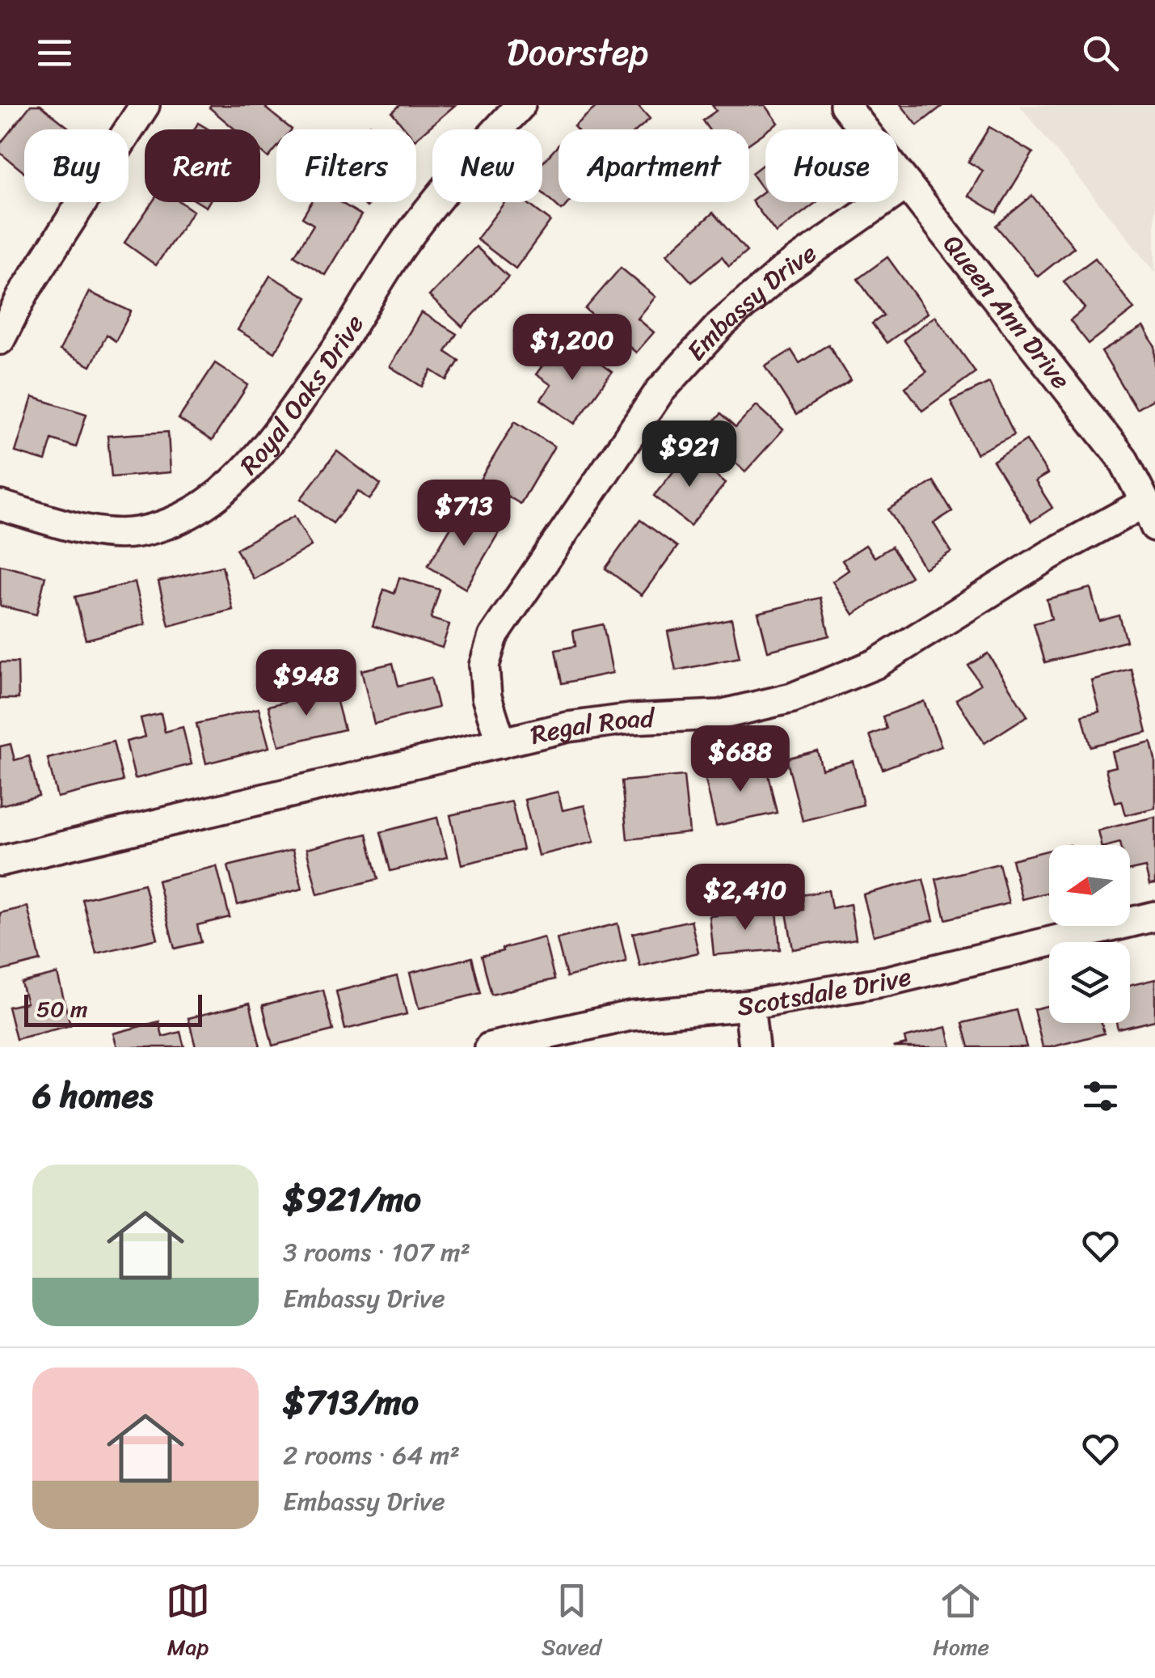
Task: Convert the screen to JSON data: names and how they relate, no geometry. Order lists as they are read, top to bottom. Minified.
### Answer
{"streets":{"street":["Embassy Drive","Queen Ann Drive","Royal Oaks Drive","Regal Road","Scotsdale Drive"]},"crossings":[["Embassy Drive","Queen Ann Drive"],["Embassy Drive","Regal Road"],["Queen Ann Drive","Regal Road"]],"scale_bar":"50 m","north":"left","page":{"header":"Doorstep","chip":["Buy","Rent","Filters","New","Apartment","House"],"price":["$1,200","$921","$713","$948","$688","$2,410"],"scale":"50 m","heading":"6 homes","list":[{"name":"$921/mo","note":"3 rooms · 107 m² · Embassy Drive"},{"name":"$713/mo","note":"2 rooms · 64 m² · Embassy Drive"}],"tabs":["Map","Saved","Home"]}}
